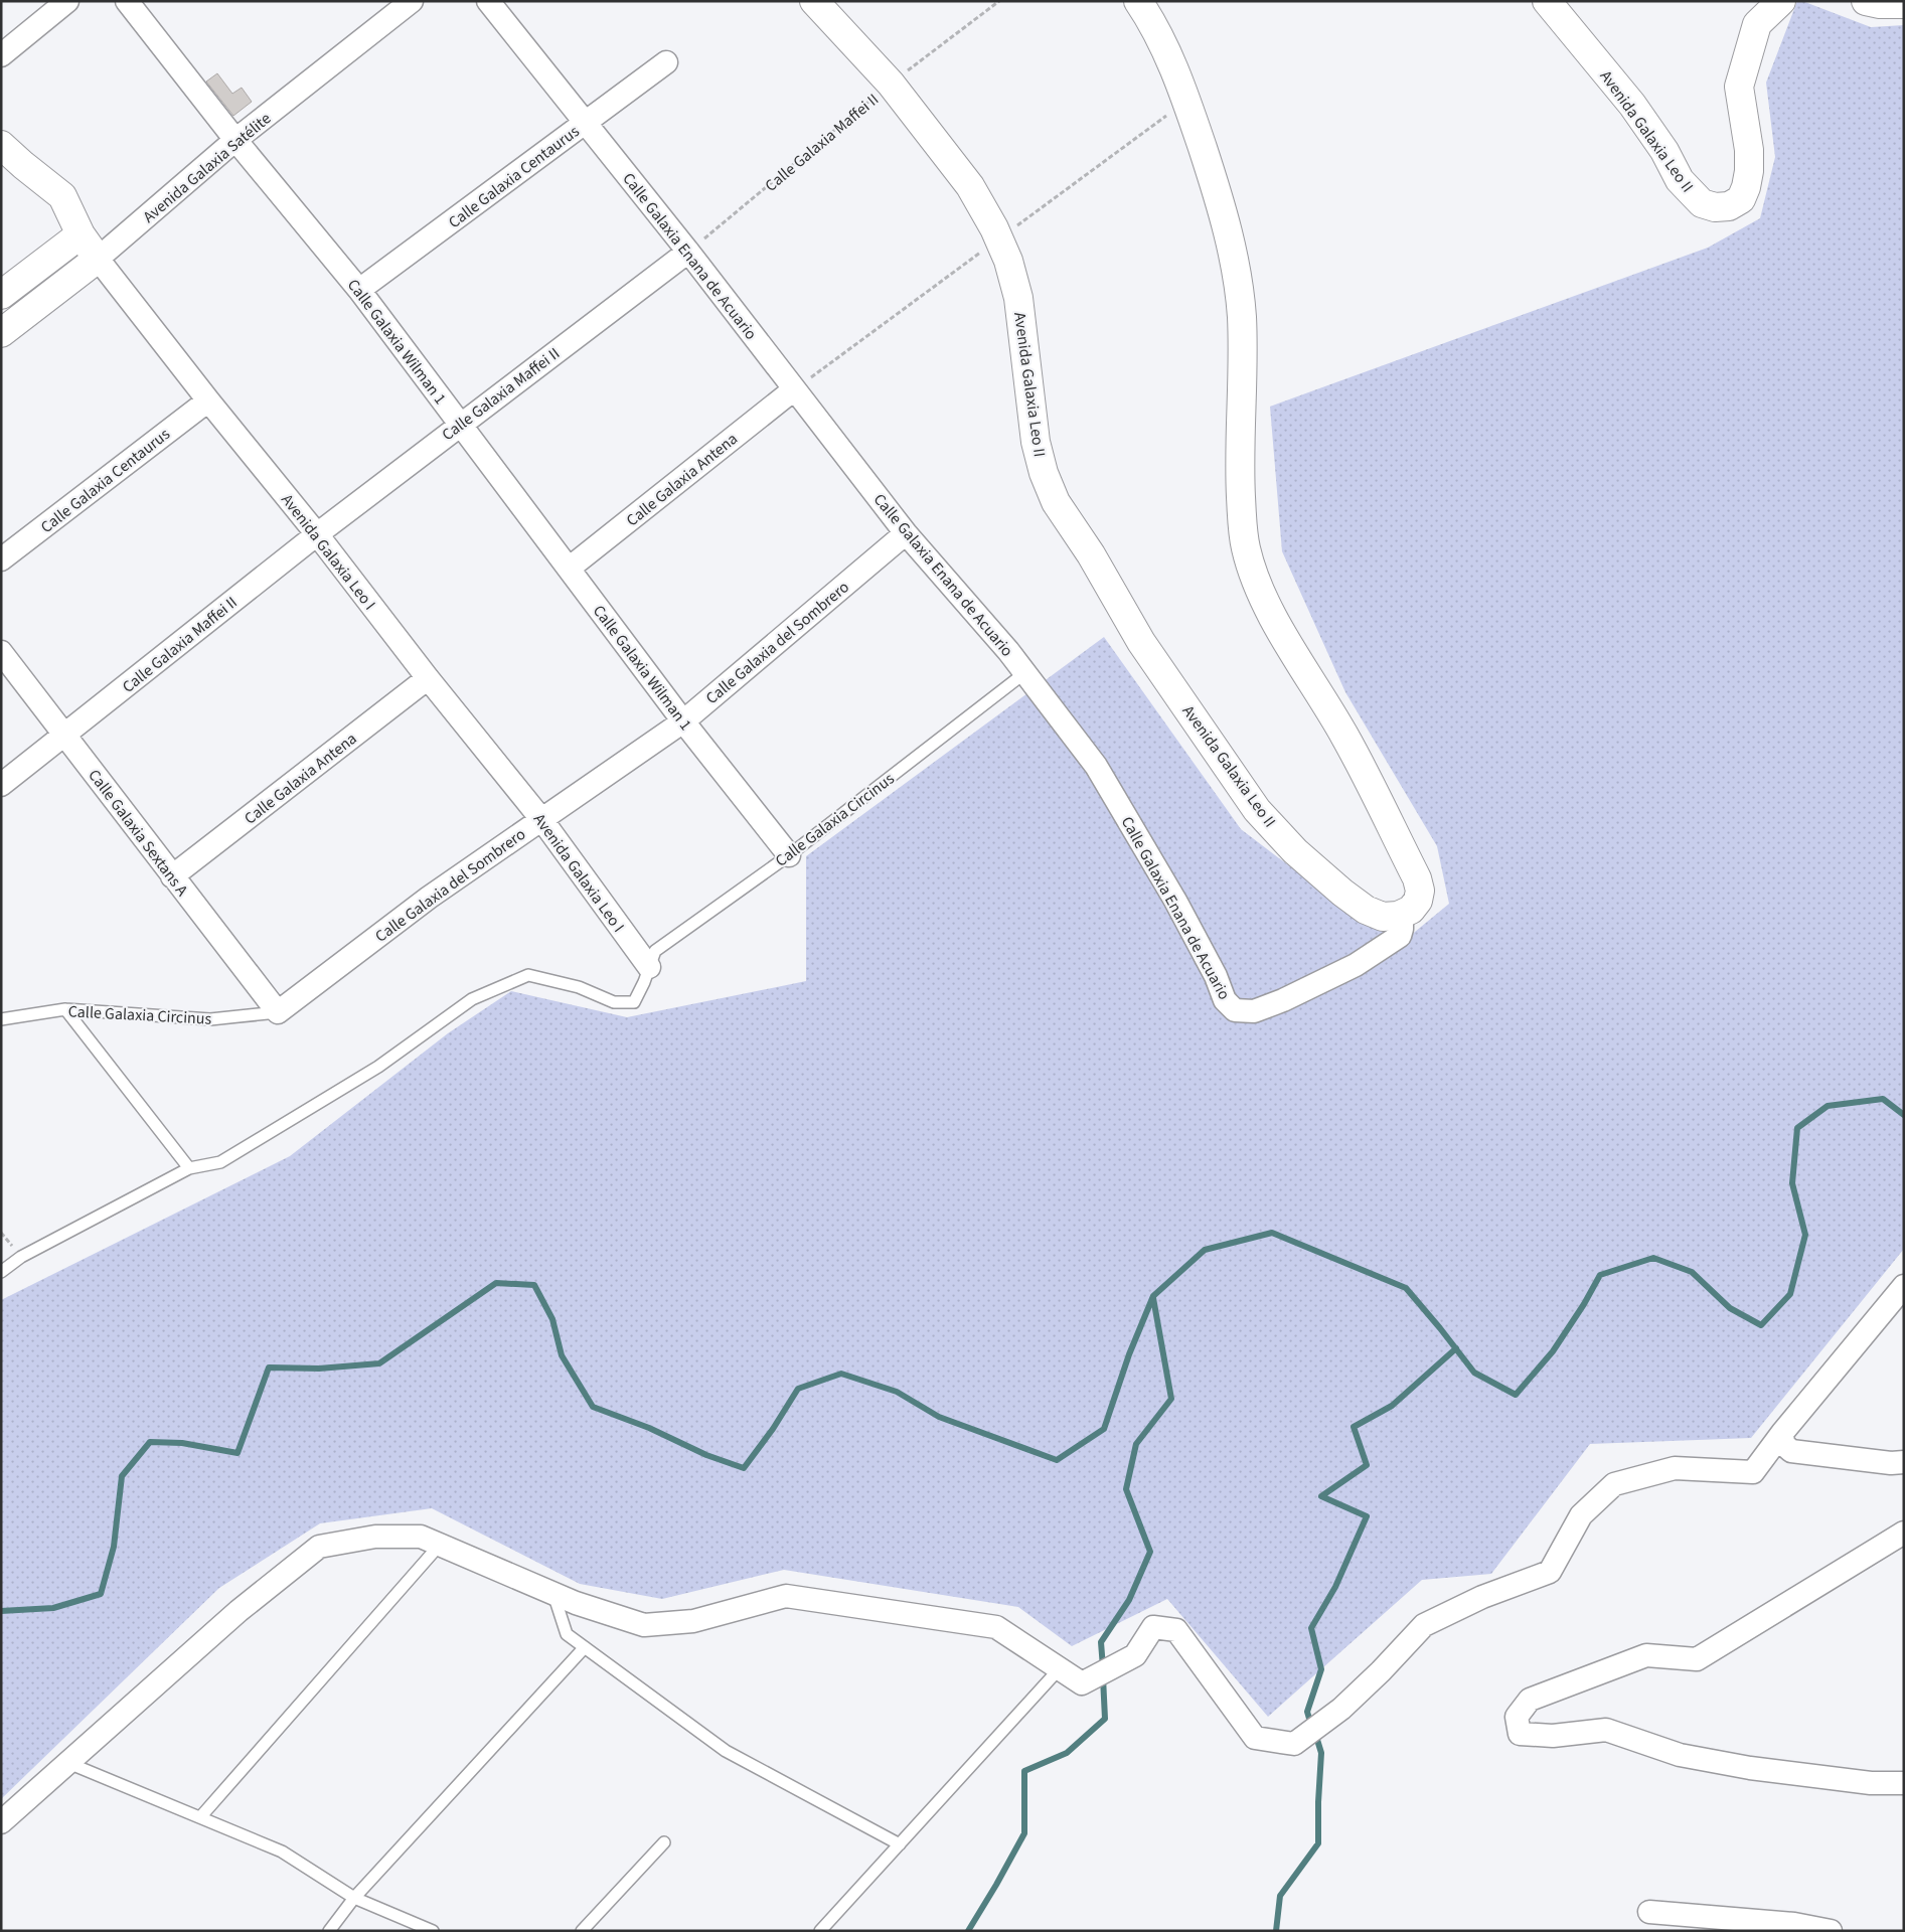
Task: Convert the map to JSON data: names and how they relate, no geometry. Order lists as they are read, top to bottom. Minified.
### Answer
{"streets":{"street":["Avenida Galaxia Leo II","Calle Galaxia Maffei II","Avenida Galaxia Satélite","Calle Galaxia Centaurus","Calle Galaxia Enana de Acuario","Calle Galaxia Wilman 1","Calle Galaxia Antena","Avenida Galaxia Leo I","Calle Galaxia del Sombrero","Calle Galaxia Sextans A"],"lane":["Calle Galaxia Circinus"]},"crossings":[["Avenida Galaxia Leo II","Calle Galaxia Maffei II"],["Avenida Galaxia Leo II","Calle Galaxia Enana de Acuario"],["Calle Galaxia Maffei II","Calle Galaxia Enana de Acuario"],["Calle Galaxia Maffei II","Calle Galaxia Wilman 1"],["Calle Galaxia Maffei II","Avenida Galaxia Leo I"],["Calle Galaxia Maffei II","Calle Galaxia Sextans A"],["Avenida Galaxia Satélite","Calle Galaxia Wilman 1"],["Avenida Galaxia Satélite","Avenida Galaxia Leo I"],["Calle Galaxia Centaurus","Calle Galaxia Enana de Acuario"],["Calle Galaxia Centaurus","Calle Galaxia Wilman 1"],["Calle Galaxia Centaurus","Avenida Galaxia Leo I"],["Calle Galaxia Enana de Acuario","Calle Galaxia Antena"],["Calle Galaxia Enana de Acuario","Calle Galaxia del Sombrero"],["Calle Galaxia Enana de Acuario","Calle Galaxia Circinus"],["Calle Galaxia Wilman 1","Calle Galaxia Antena"],["Calle Galaxia Wilman 1","Calle Galaxia del Sombrero"],["Calle Galaxia Wilman 1","Calle Galaxia Circinus"],["Calle Galaxia Antena","Avenida Galaxia Leo I"],["Calle Galaxia Antena","Calle Galaxia Sextans A"],["Avenida Galaxia Leo I","Calle Galaxia del Sombrero"],["Avenida Galaxia Leo I","Calle Galaxia Circinus"],["Calle Galaxia del Sombrero","Calle Galaxia Circinus"],["Calle Galaxia del Sombrero","Calle Galaxia Sextans A"],["Calle Galaxia Circinus","Calle Galaxia Sextans A"]]}
